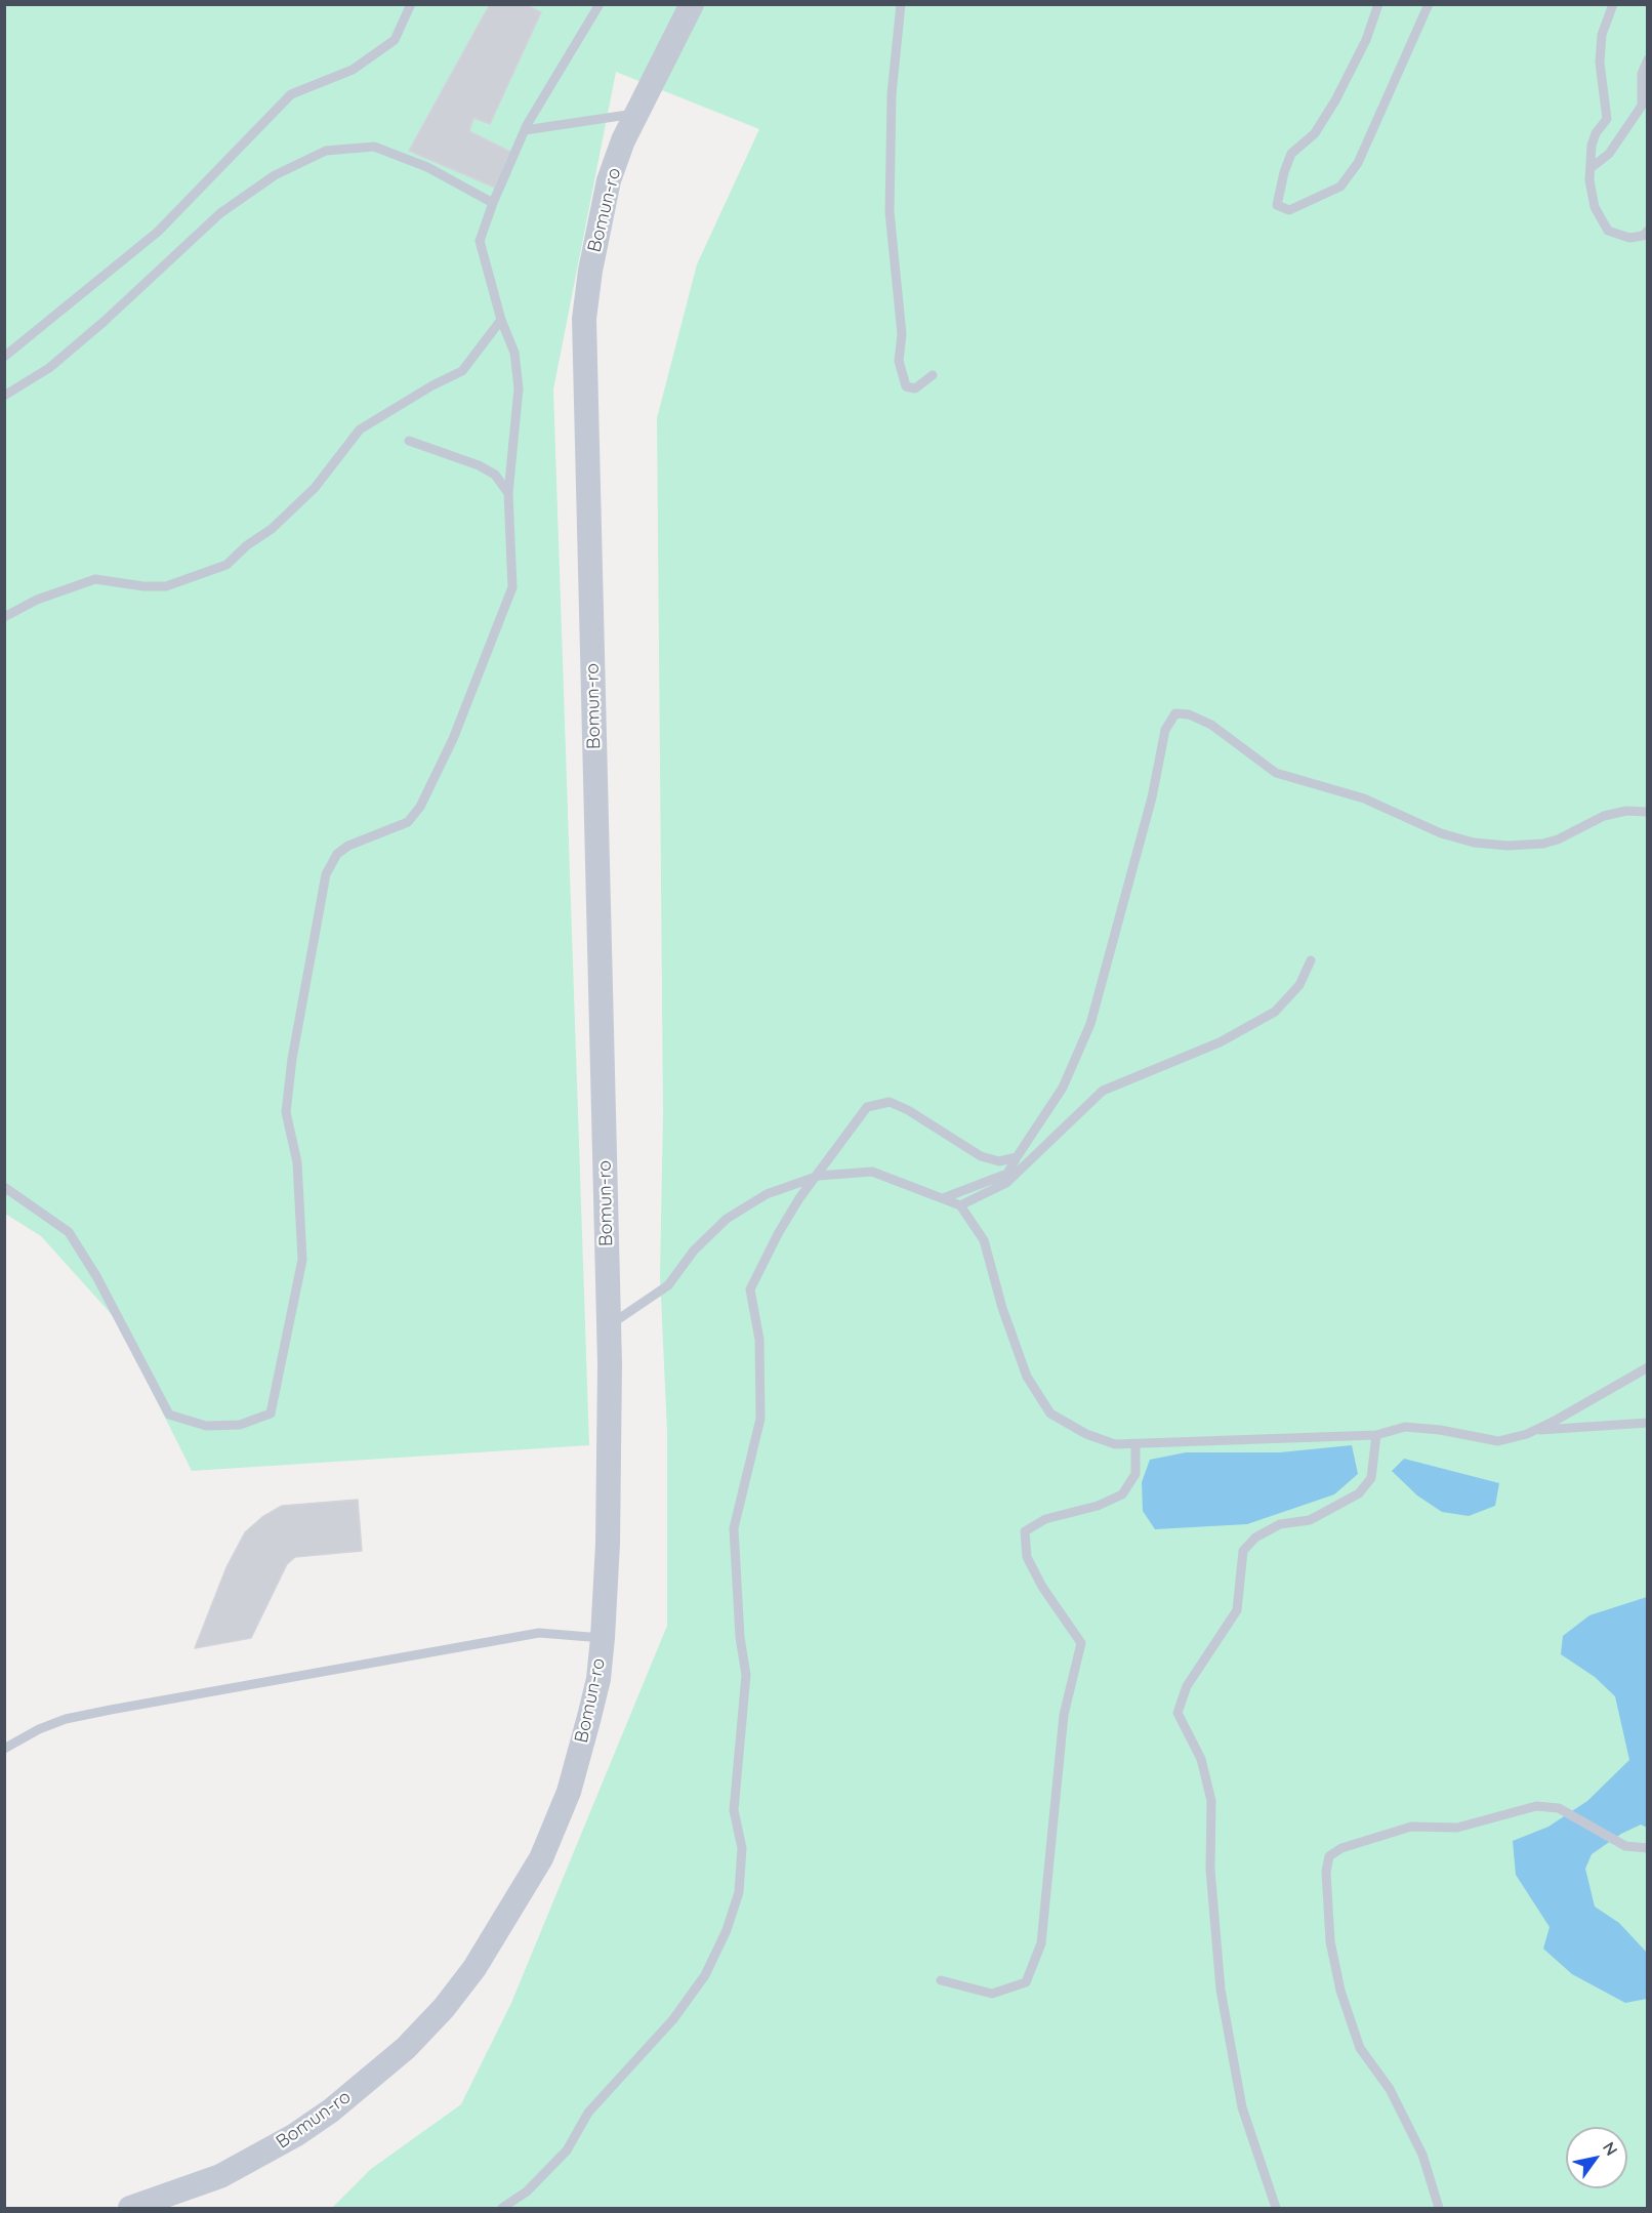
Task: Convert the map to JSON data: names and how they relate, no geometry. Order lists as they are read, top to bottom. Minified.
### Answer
{"streets":{"street":["Bomun-ro"]},"north":"top right"}
